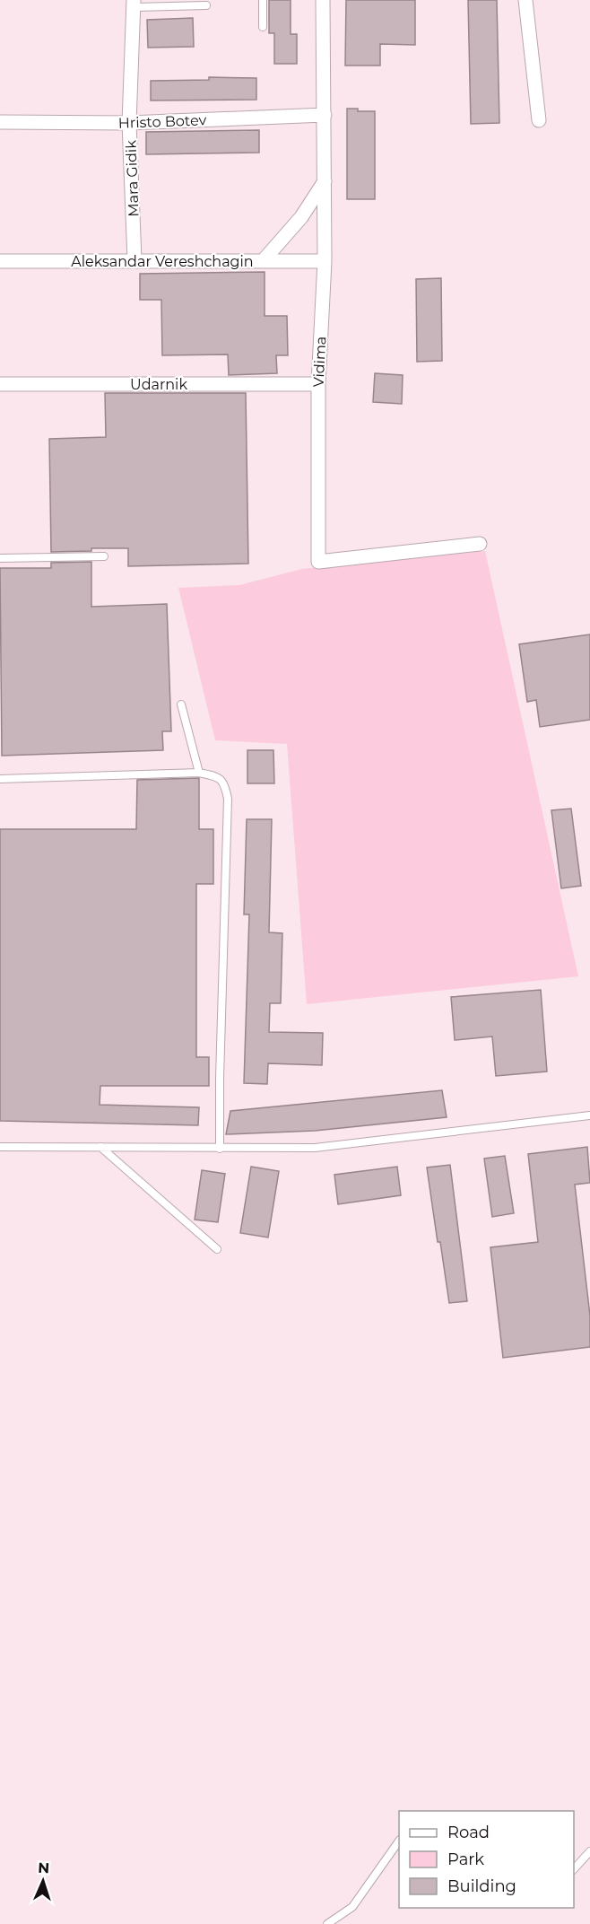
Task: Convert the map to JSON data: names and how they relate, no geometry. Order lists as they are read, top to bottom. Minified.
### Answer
{"streets":{"street":["Hristo Botev","Mara Gidik","Aleksandar Vereshchagin","Vidima","Udarnik"]},"crossings":[["Hristo Botev","Mara Gidik"],["Hristo Botev","Vidima"],["Mara Gidik","Aleksandar Vereshchagin"],["Aleksandar Vereshchagin","Vidima"],["Vidima","Udarnik"]],"legend":["Road","Park","Building"],"north":"top"}
